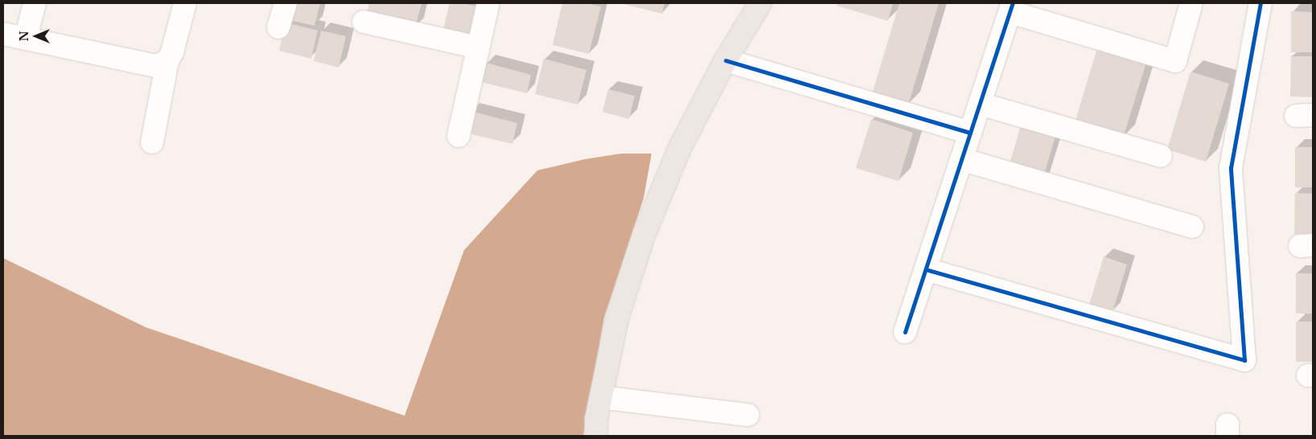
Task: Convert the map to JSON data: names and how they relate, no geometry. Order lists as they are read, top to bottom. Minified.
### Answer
{"north":"left"}
